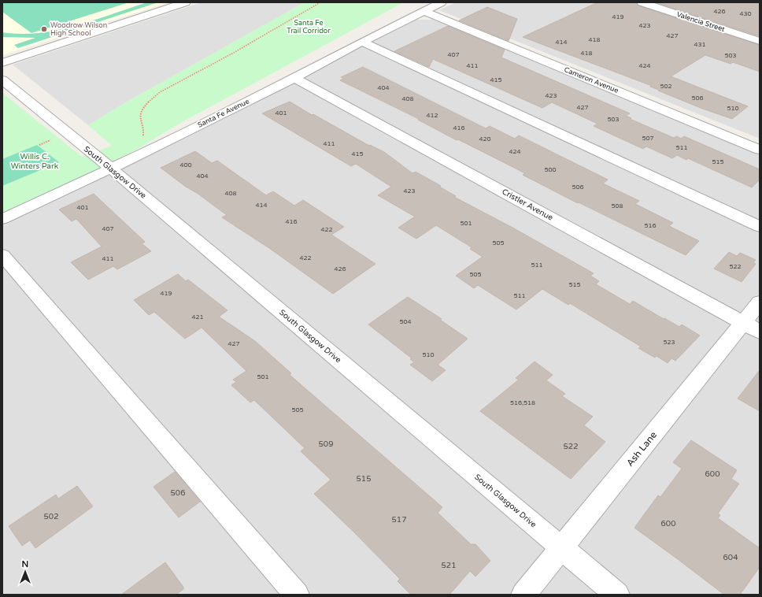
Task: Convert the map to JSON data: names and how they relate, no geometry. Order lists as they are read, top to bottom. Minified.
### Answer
{"streets":{"street":["Valencia Street","Cameron Avenue","Santa Fe Avenue","South Glasgow Drive","Cristler Avenue","Ash Lane"]},"crossings":[["Cameron Avenue","Santa Fe Avenue"],["Santa Fe Avenue","South Glasgow Drive"],["Santa Fe Avenue","Cristler Avenue"],["South Glasgow Drive","Ash Lane"],["Cristler Avenue","Ash Lane"]],"parks":["Santa Fe Trail Corridor","Willis C. Winters Park"],"places":["Woodrow Wilson High School"],"house_numbers":["426","430","419","423","427","418","414","431","418","407","503","411","424","415","502","404","423","506","408","427","510","401","412","503","416","507","420","411","511","424","415","515","400","500","404","506","423","408","414","508","401","416","501","516","407","422","505","422","411","511","522","426","505","515","419","511","421","504","523","427","510","501","516,518","505","509","522","600","515","506","502","517","600","604","521"],"north":"top"}
